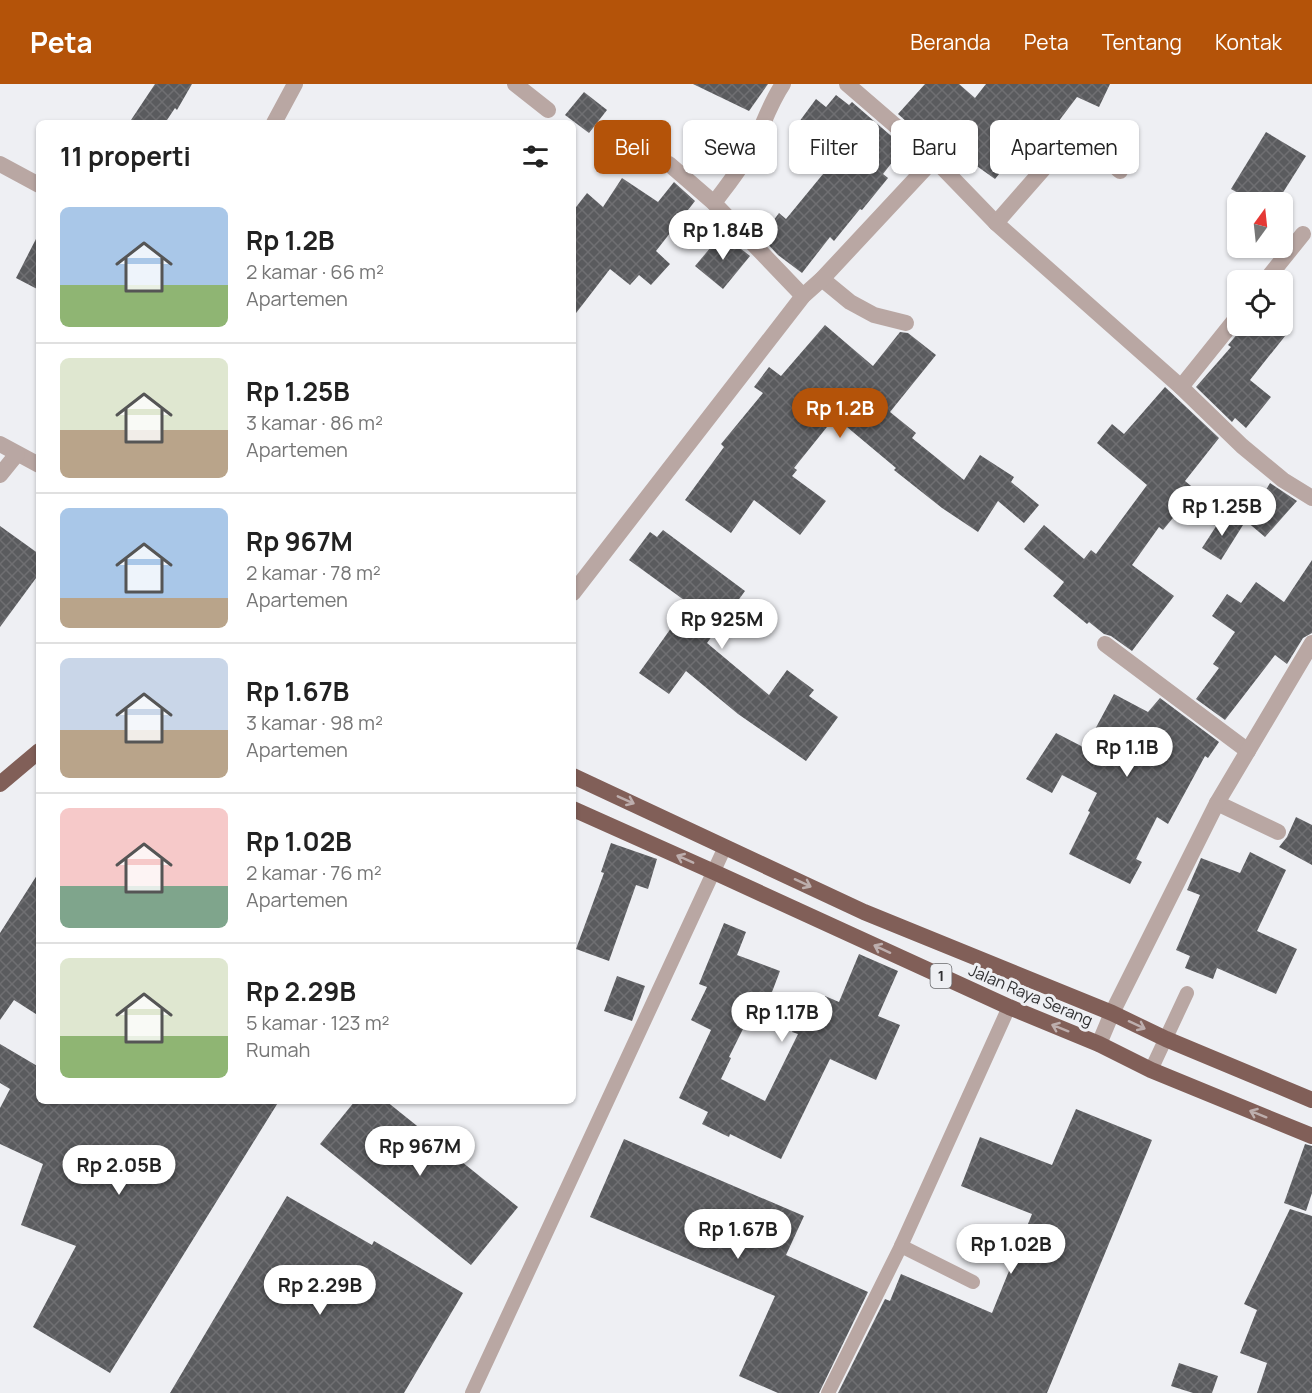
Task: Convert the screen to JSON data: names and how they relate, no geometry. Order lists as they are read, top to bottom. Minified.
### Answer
{"streets":{"highway":["1","Jalan Raya Serang"]},"north":"top","page":{"header":"Peta","nav":["Beranda","Peta","Tentang","Kontak"],"chip":["Beli","Sewa","Filter","Baru","Apartemen"],"heading":"11 properti","list":[{"name":"Rp 1.2B","note":"2 kamar · 66 m² · Apartemen"},{"name":"Rp 1.25B","note":"3 kamar · 86 m² · Apartemen"},{"name":"Rp 967M","note":"2 kamar · 78 m² · Apartemen"},{"name":"Rp 1.67B","note":"3 kamar · 98 m² · Apartemen"},{"name":"Rp 1.02B","note":"2 kamar · 76 m² · Apartemen"},{"name":"Rp 2.29B","note":"5 kamar · 123 m² · Rumah"}],"price":["Rp 1.84B","Rp 1.2B","Rp 1.25B","Rp 925M","Rp 1.1B","Rp 1.17B","Rp 967M","Rp 2.05B","Rp 1.67B","Rp 1.02B","Rp 2.29B"]}}
